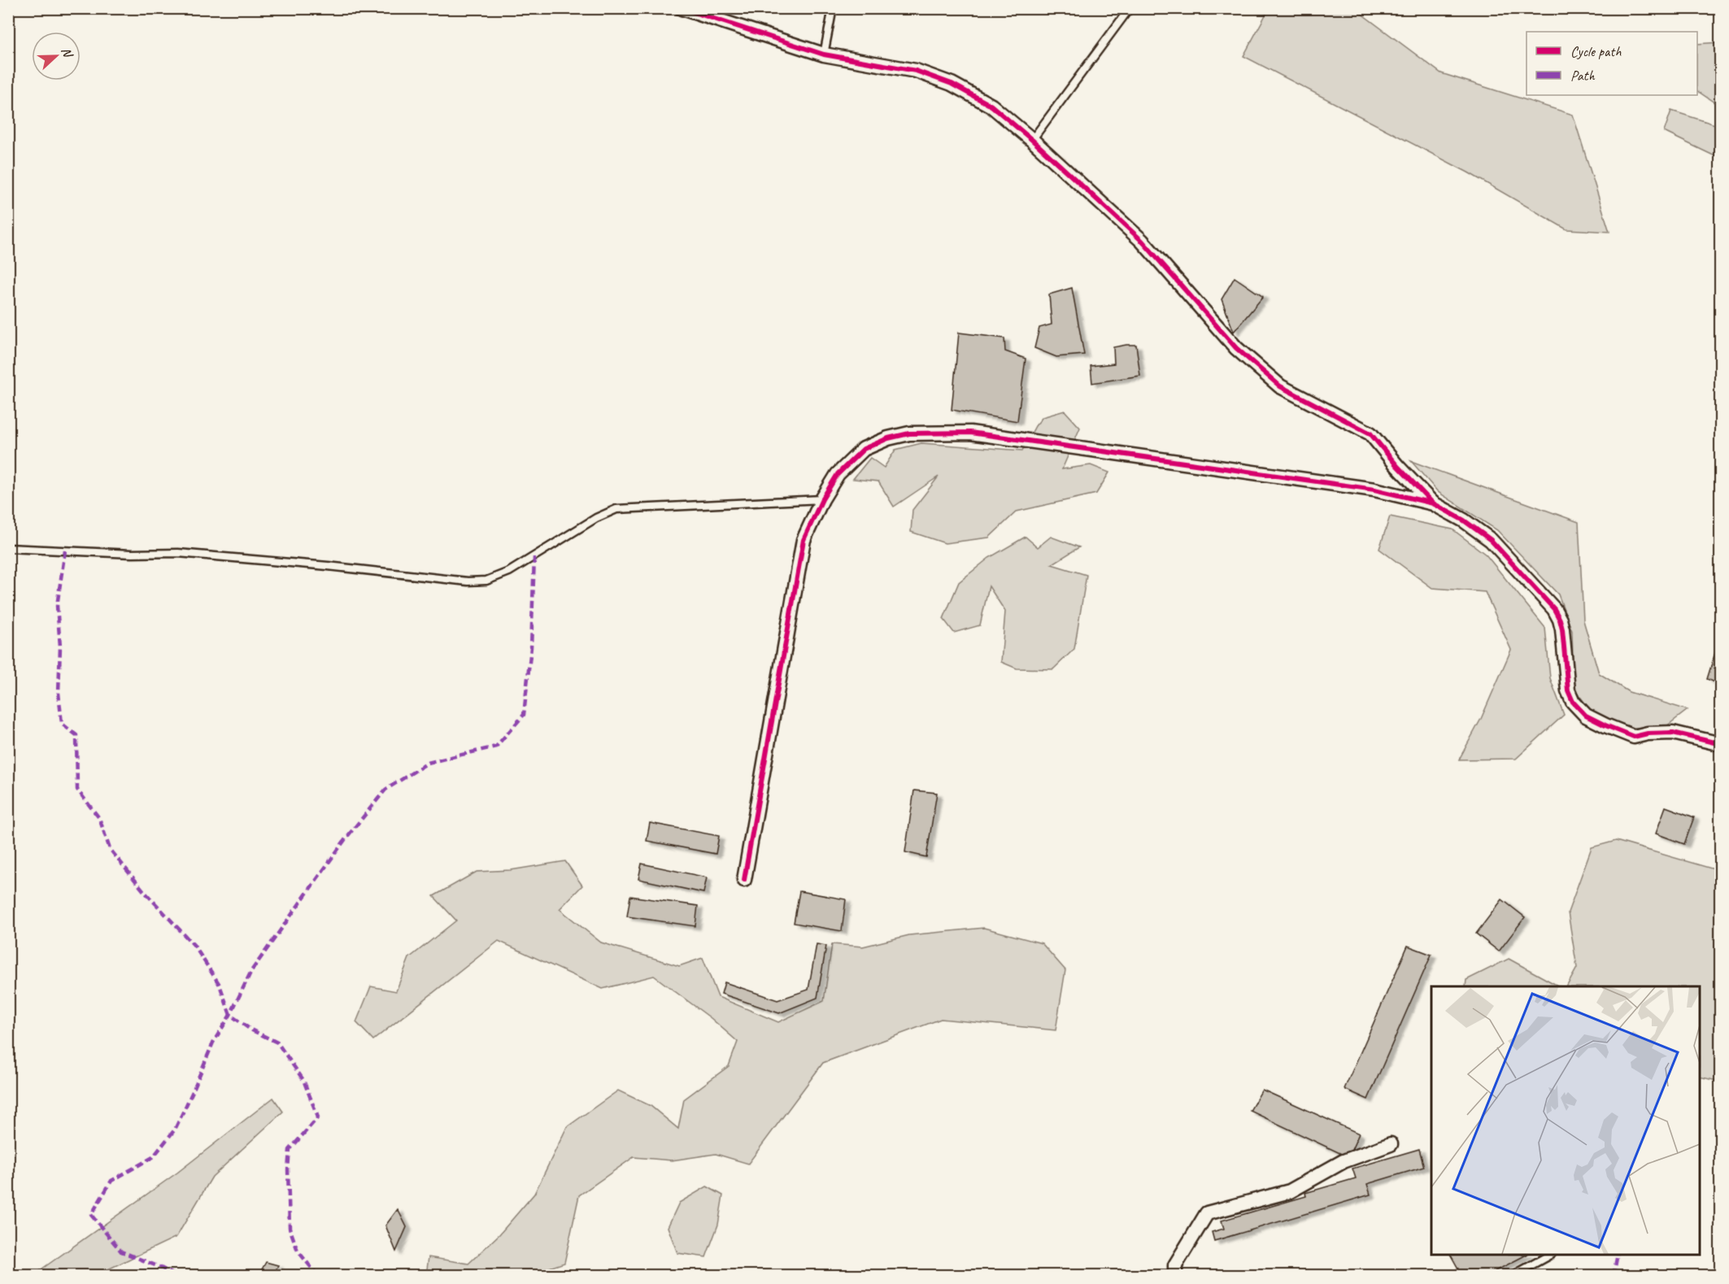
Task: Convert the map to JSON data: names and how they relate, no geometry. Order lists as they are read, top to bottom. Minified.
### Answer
{"legend":["Cycle path","Path"],"north":"right"}
